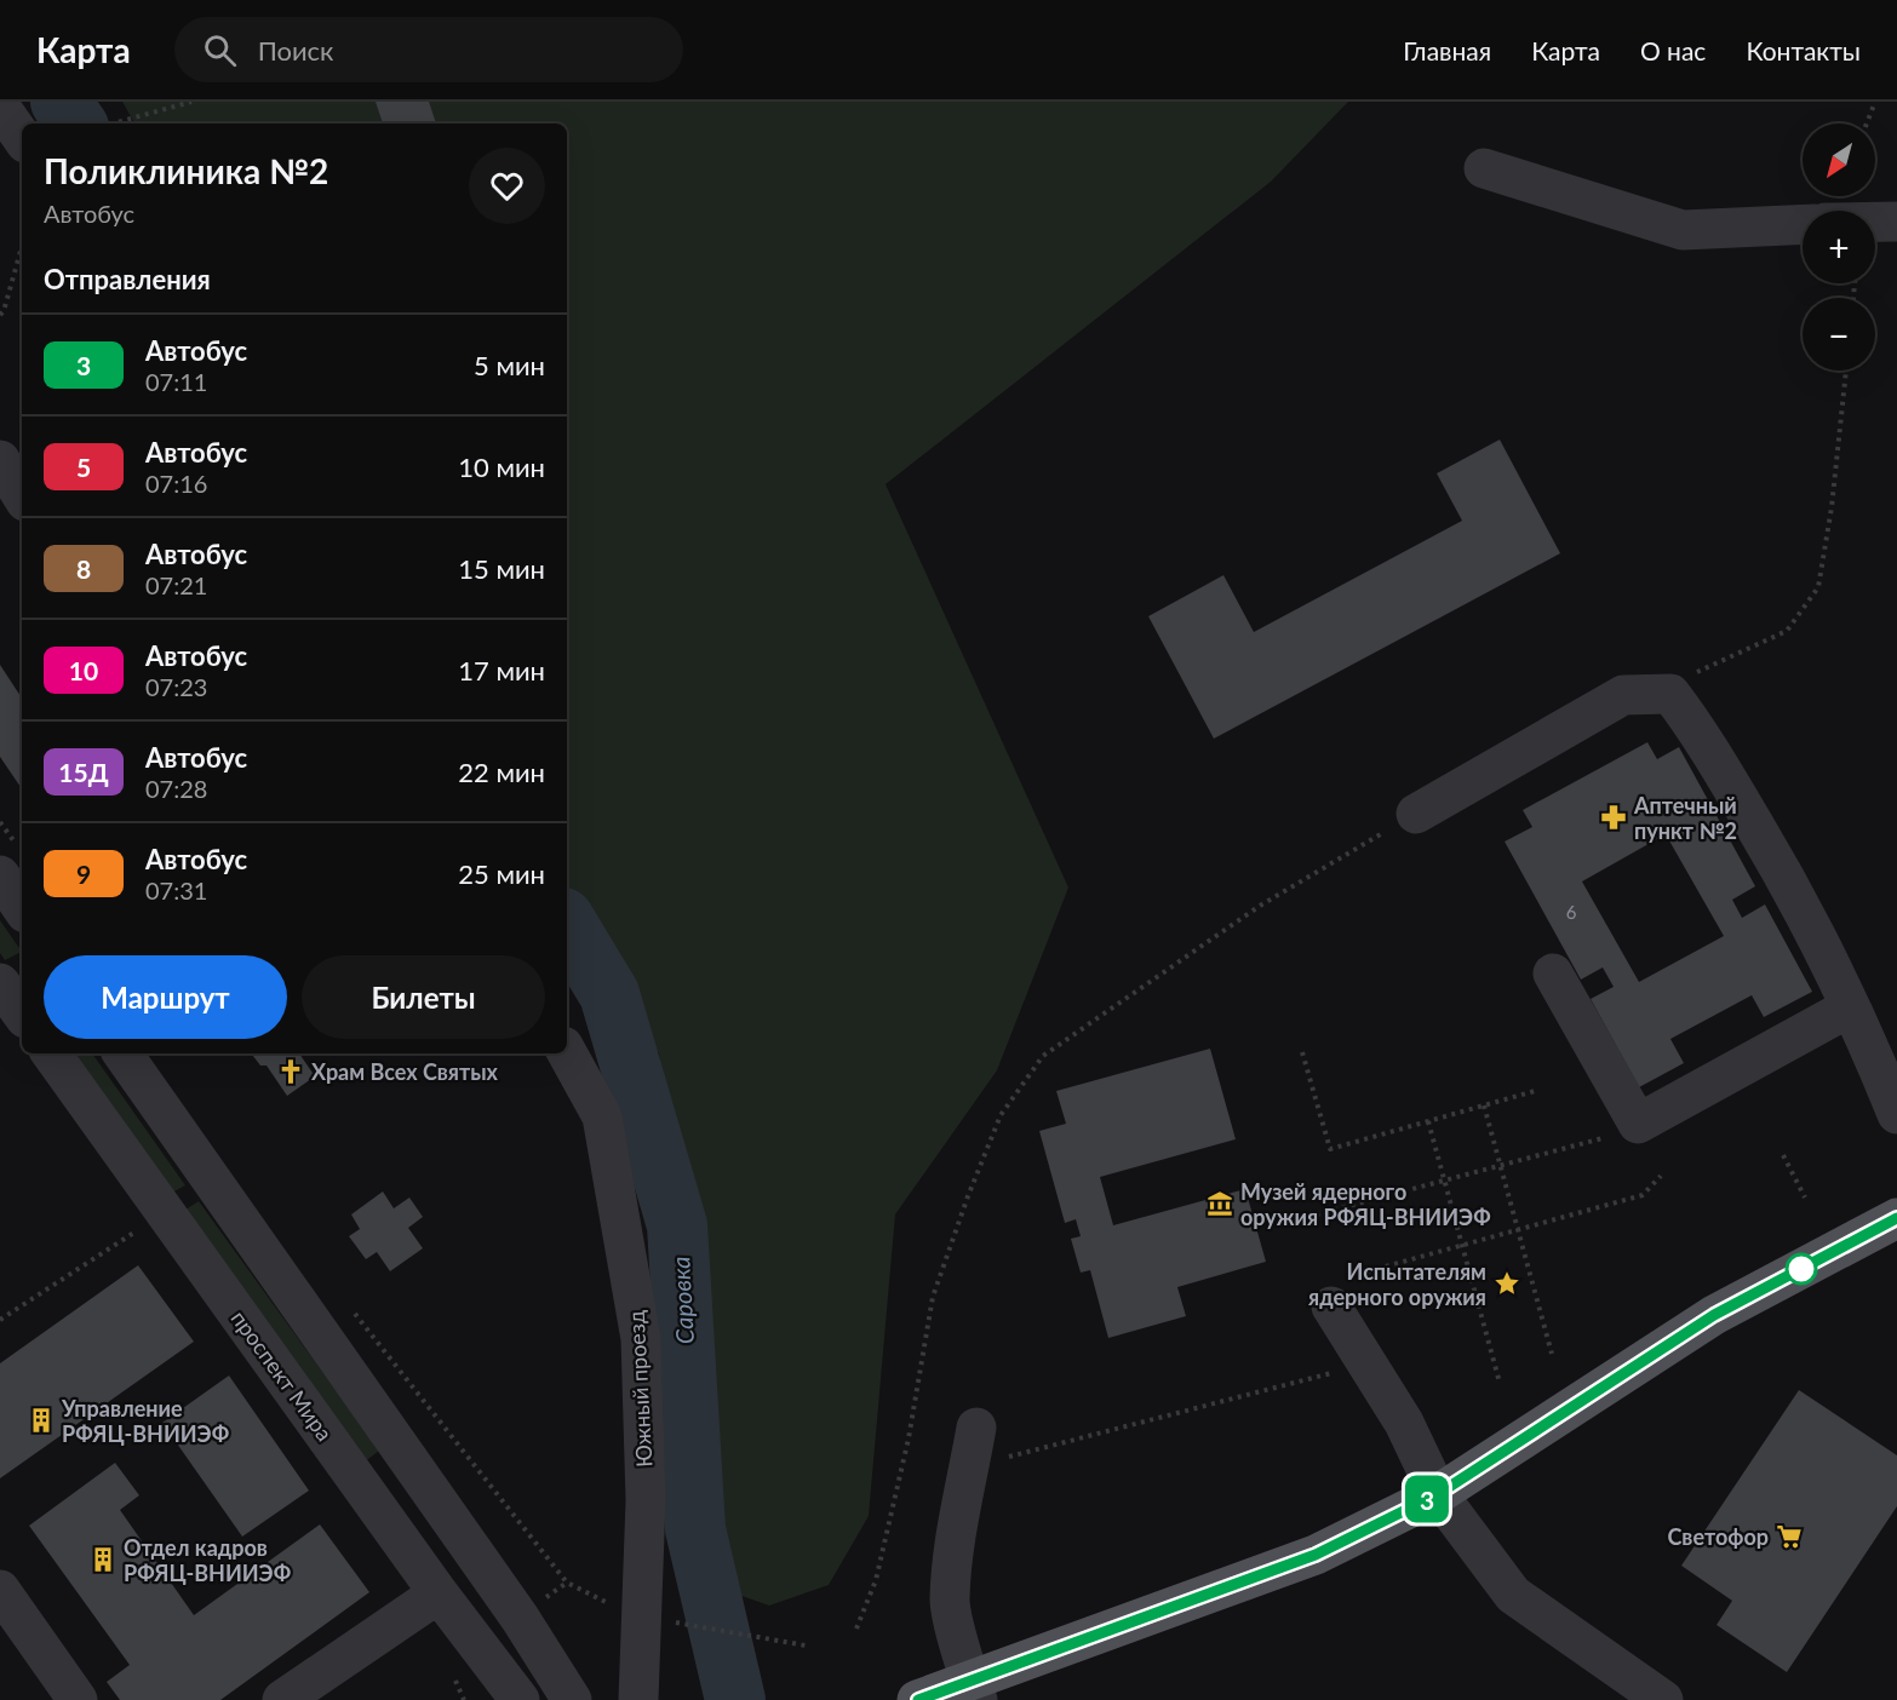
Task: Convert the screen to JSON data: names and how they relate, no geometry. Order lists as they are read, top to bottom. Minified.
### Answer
{"streets":{"street":["проспект Мира","Южный проезд"]},"water":["Саровка"],"places":{"pharmacy":["Аптечный пункт №2"],"church":["Храм Всех Святых"],"museum":["Музей ядерного оружия РФЯЦ-ВНИИЭФ"],"place":["Испытателям ядерного оружия"],"building":["Управление РФЯЦ-ВНИИЭФ","Отдел кадров РФЯЦ-ВНИИЭФ"],"supermarket":["Светофор"]},"lines":["bus line 3"],"house_numbers":["6"],"north":"bottom left","page":{"header":"Карта","search":"Поиск","nav":["Главная","Карта","О нас","Контакты"],"on_map":"3","map_buttons":["+","−"],"heading":[["Поликлиника №2","Автобус"],"Отправления"],"list":[{"mark":"3","name":"Автобус","note":"07:11","value":"5 мин"},{"mark":"5","name":"Автобус","note":"07:16","value":"10 мин"},{"mark":"8","name":"Автобус","note":"07:21","value":"15 мин"},{"mark":"10","name":"Автобус","note":"07:23","value":"17 мин"},{"mark":"15Д","name":"Автобус","note":"07:28","value":"22 мин"},{"mark":"9","name":"Автобус","note":"07:31","value":"25 мин"}],"buttons":["Маршрут","Билеты"]}}
